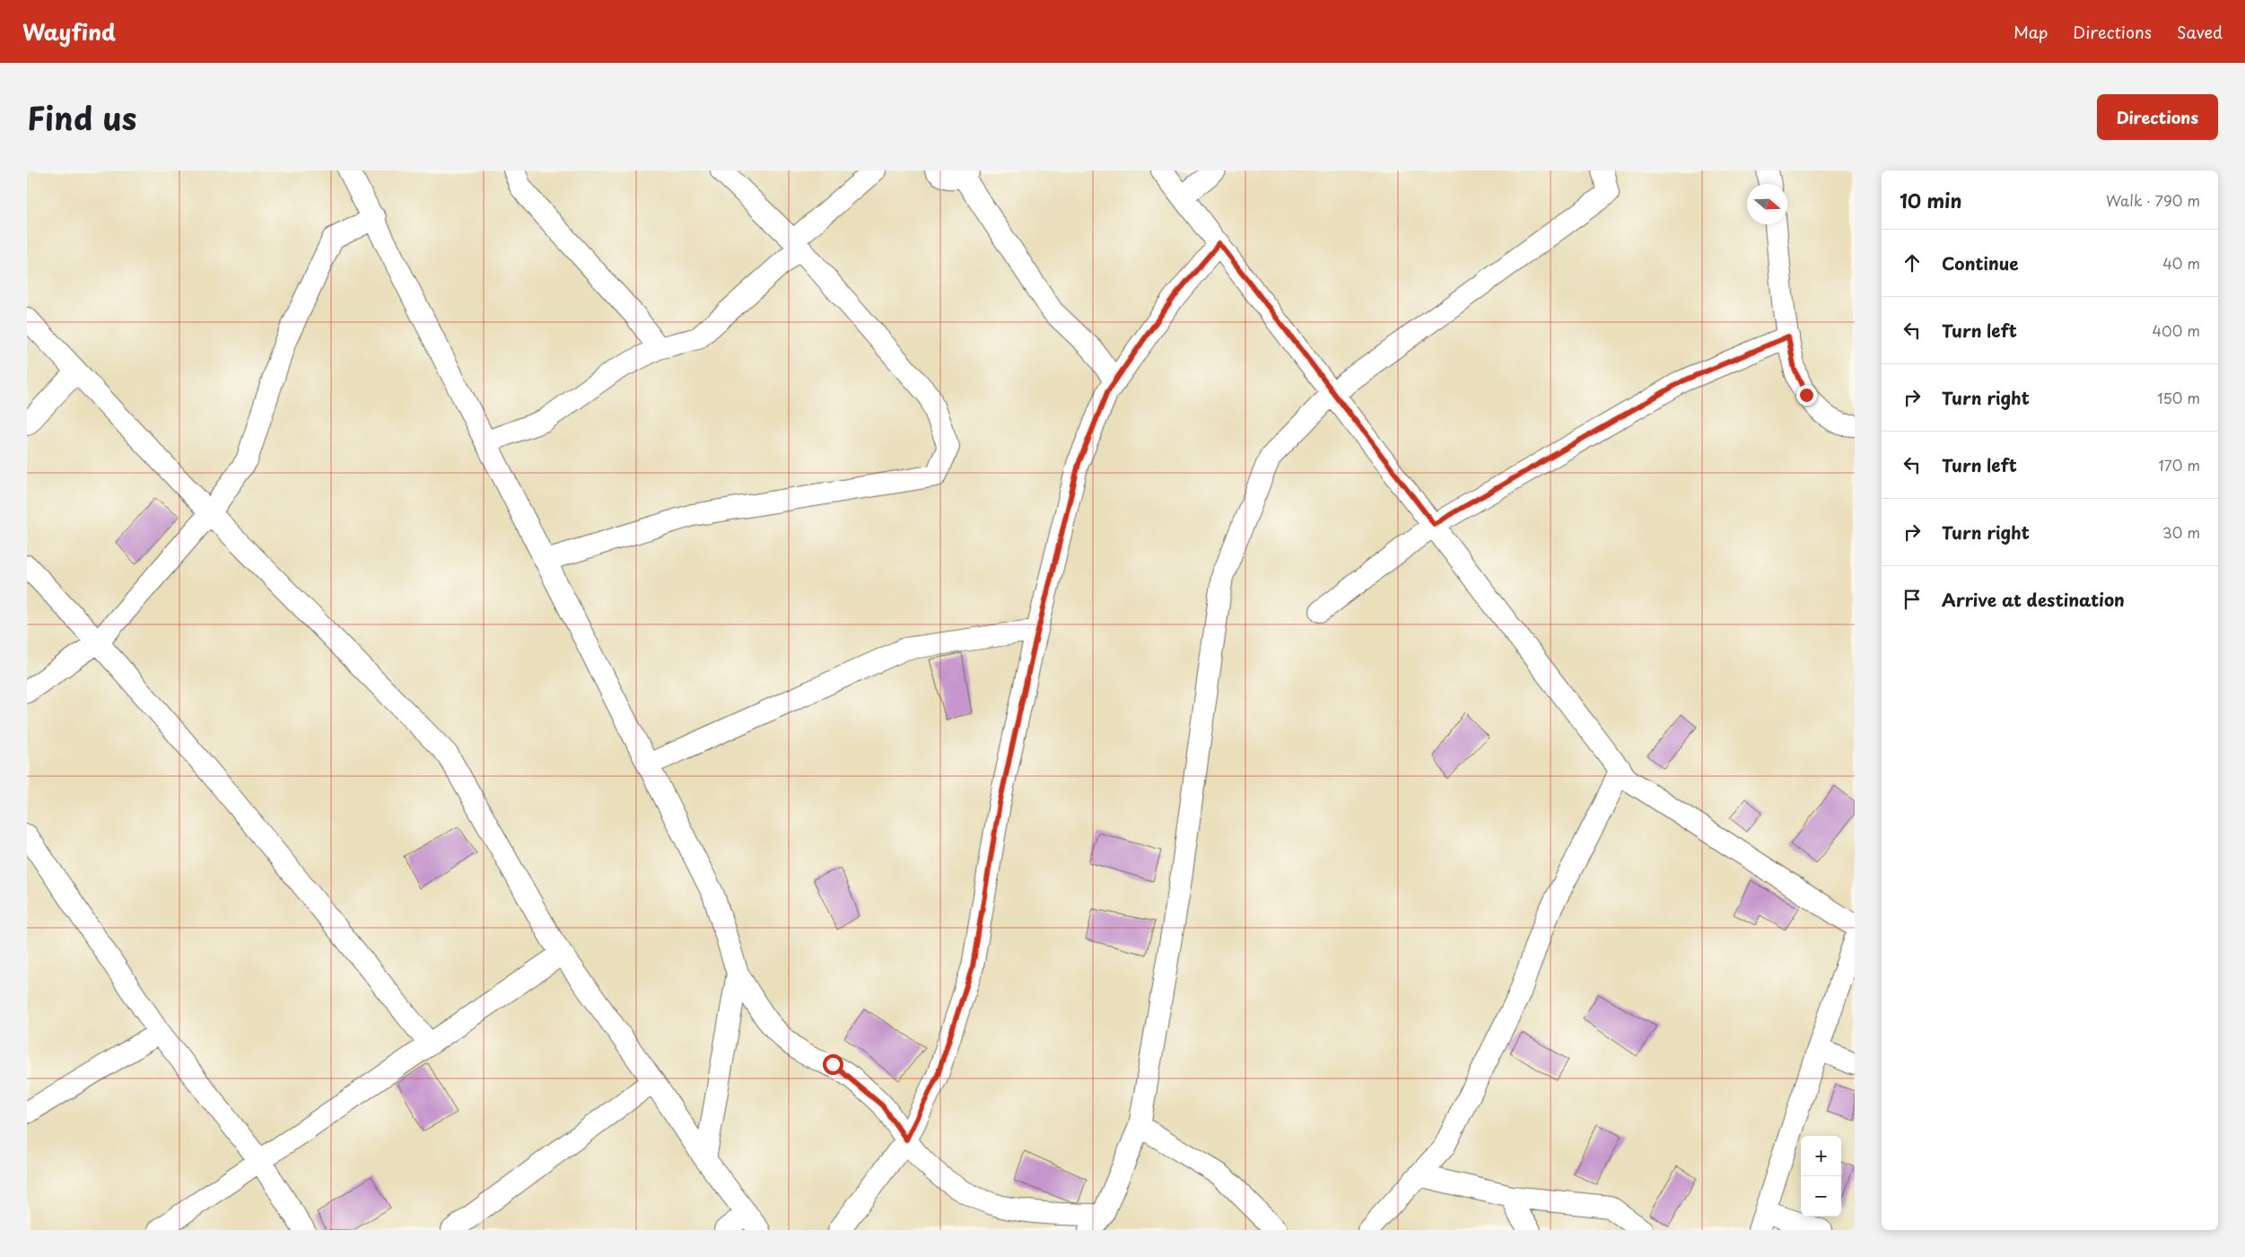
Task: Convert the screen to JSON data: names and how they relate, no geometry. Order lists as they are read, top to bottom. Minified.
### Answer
{"north":"right","page":{"header":"Wayfind","nav":["Map","Directions","Saved"],"title":"Find us","buttons":"Directions","heading":["10 min","Walk · 790 m"],"list":[["Continue","40 m"],["Turn left","400 m"],["Turn right","150 m"],["Turn left","170 m"],["Turn right","30 m"],"Arrive at destination"],"map_buttons":["+","−"]}}
